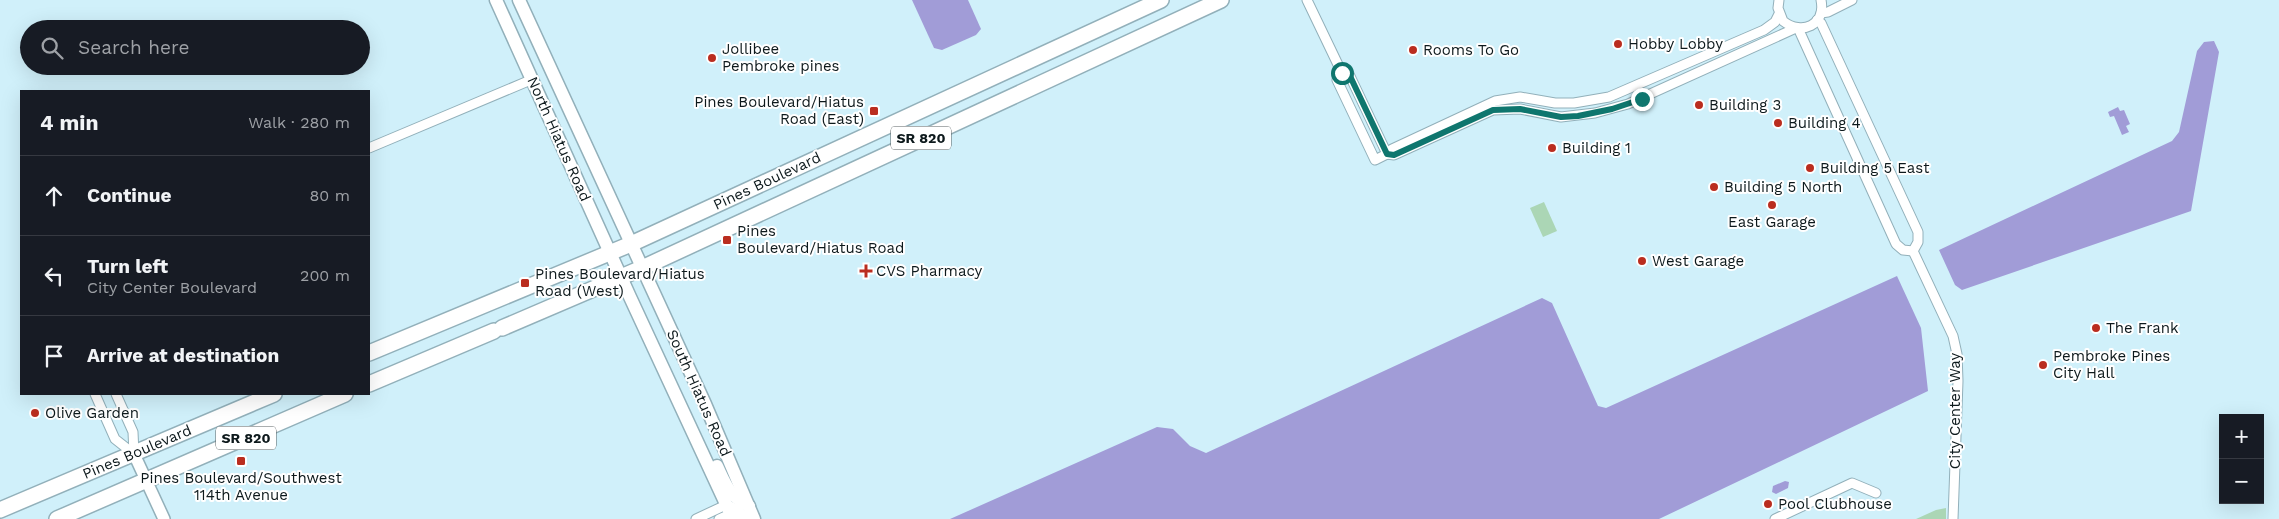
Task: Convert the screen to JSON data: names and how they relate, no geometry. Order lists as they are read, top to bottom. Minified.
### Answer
{"streets":{"highway":["SR 820","Pines Boulevard"],"main road":["North Hiatus Road","South Hiatus Road"],"street":["City Center Way"]},"crossings":[["North Hiatus Road","Pines Boulevard"],["North Hiatus Road","South Hiatus Road"],["Pines Boulevard","South Hiatus Road"]],"places":{"other":["Hobby Lobby","Rooms To Go","Jollibee Pembroke pines","Building 3","Building 4","Building 1","Building 5 East","Building 5 North","East Garage","West Garage","The Frank","Pembroke Pines City Hall","Olive Garden","Pool Clubhouse"],"transit":["Pines Boulevard/Hiatus Road (East)","Pines Boulevard/Hiatus Road","Pines Boulevard/Hiatus Road (West)","Pines Boulevard/Southwest 114th Avenue"],"health":["CVS Pharmacy"]},"page":{"search":"Search here","heading":["4 min","Walk · 280 m"],"list":[["Continue","80 m"],["Turn left","City Center Boulevard","200 m"],"Arrive at destination"],"map_buttons":["+","−"]}}
